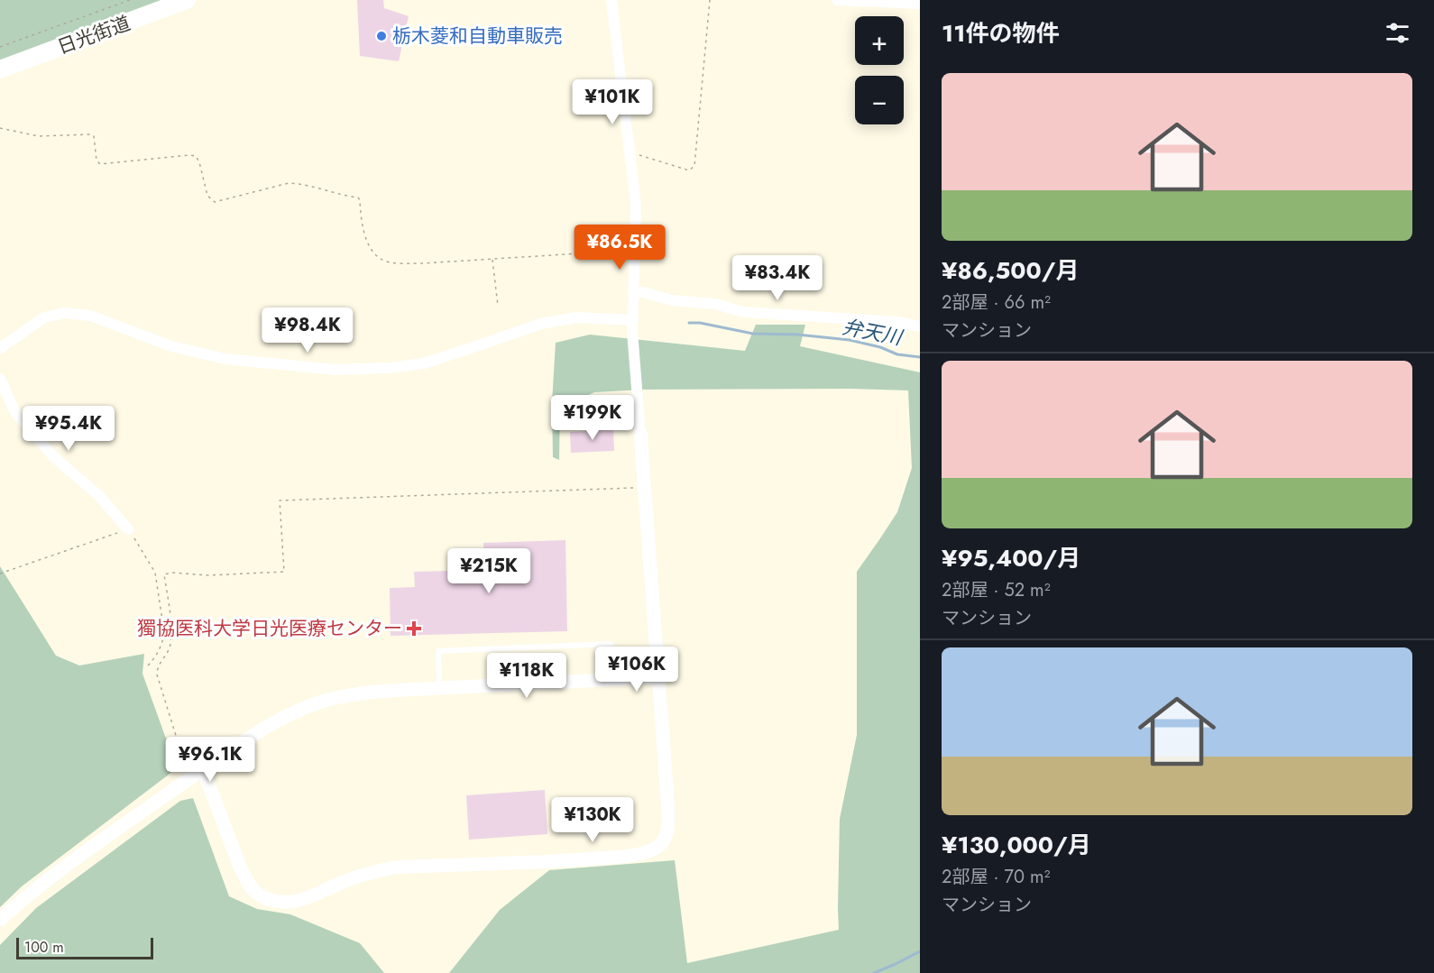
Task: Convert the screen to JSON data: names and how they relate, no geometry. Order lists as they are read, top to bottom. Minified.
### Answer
{"streets":{"highway":["日光街道"]},"water":["弁天川"],"places":{"other":["栃木菱和自動車販売"],"health":["獨協医科大学日光医療センター"]},"scale_bar":"100 m","page":{"heading":"11件の物件","map_buttons":["+","−"],"list":[{"name":"¥86,500/月","note":"2部屋 · 66 m² · マンション"},{"name":"¥95,400/月","note":"2部屋 · 52 m² · マンション"},{"name":"¥130,000/月","note":"2部屋 · 70 m² · マンション"}],"price":["¥101K","¥86.5K","¥83.4K","¥98.4K","¥199K","¥95.4K","¥215K","¥106K","¥118K","¥96.1K","¥130K"],"scale":"100 m"}}
